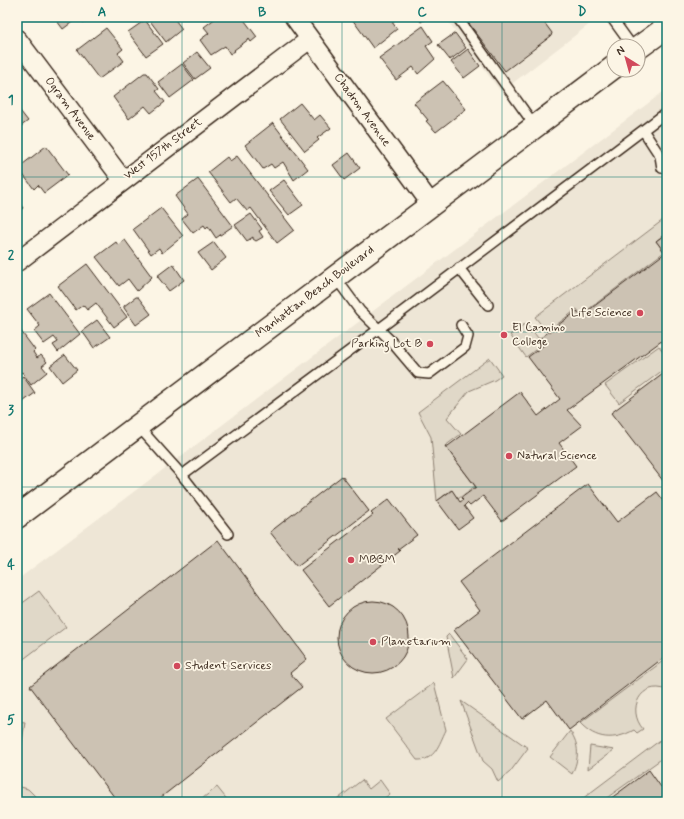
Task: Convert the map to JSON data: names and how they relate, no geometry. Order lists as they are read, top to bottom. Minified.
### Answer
{"streets":{"main road":["Manhattan Beach Boulevard"],"street":["Ogram Avenue","Chadron Avenue","West 157th Street"]},"crossings":[["Ogram Avenue","West 157th Street"],["Chadron Avenue","West 157th Street"],["Chadron Avenue","Manhattan Beach Boulevard"]],"places":["Life Science","El Camino College","Parking Lot B","Natural Science","MBBM","Planetarium","Student Services"],"north":"top left","grid":{"columns":["A","B","C","D"],"rows":["1","2","3","4","5"]}}
